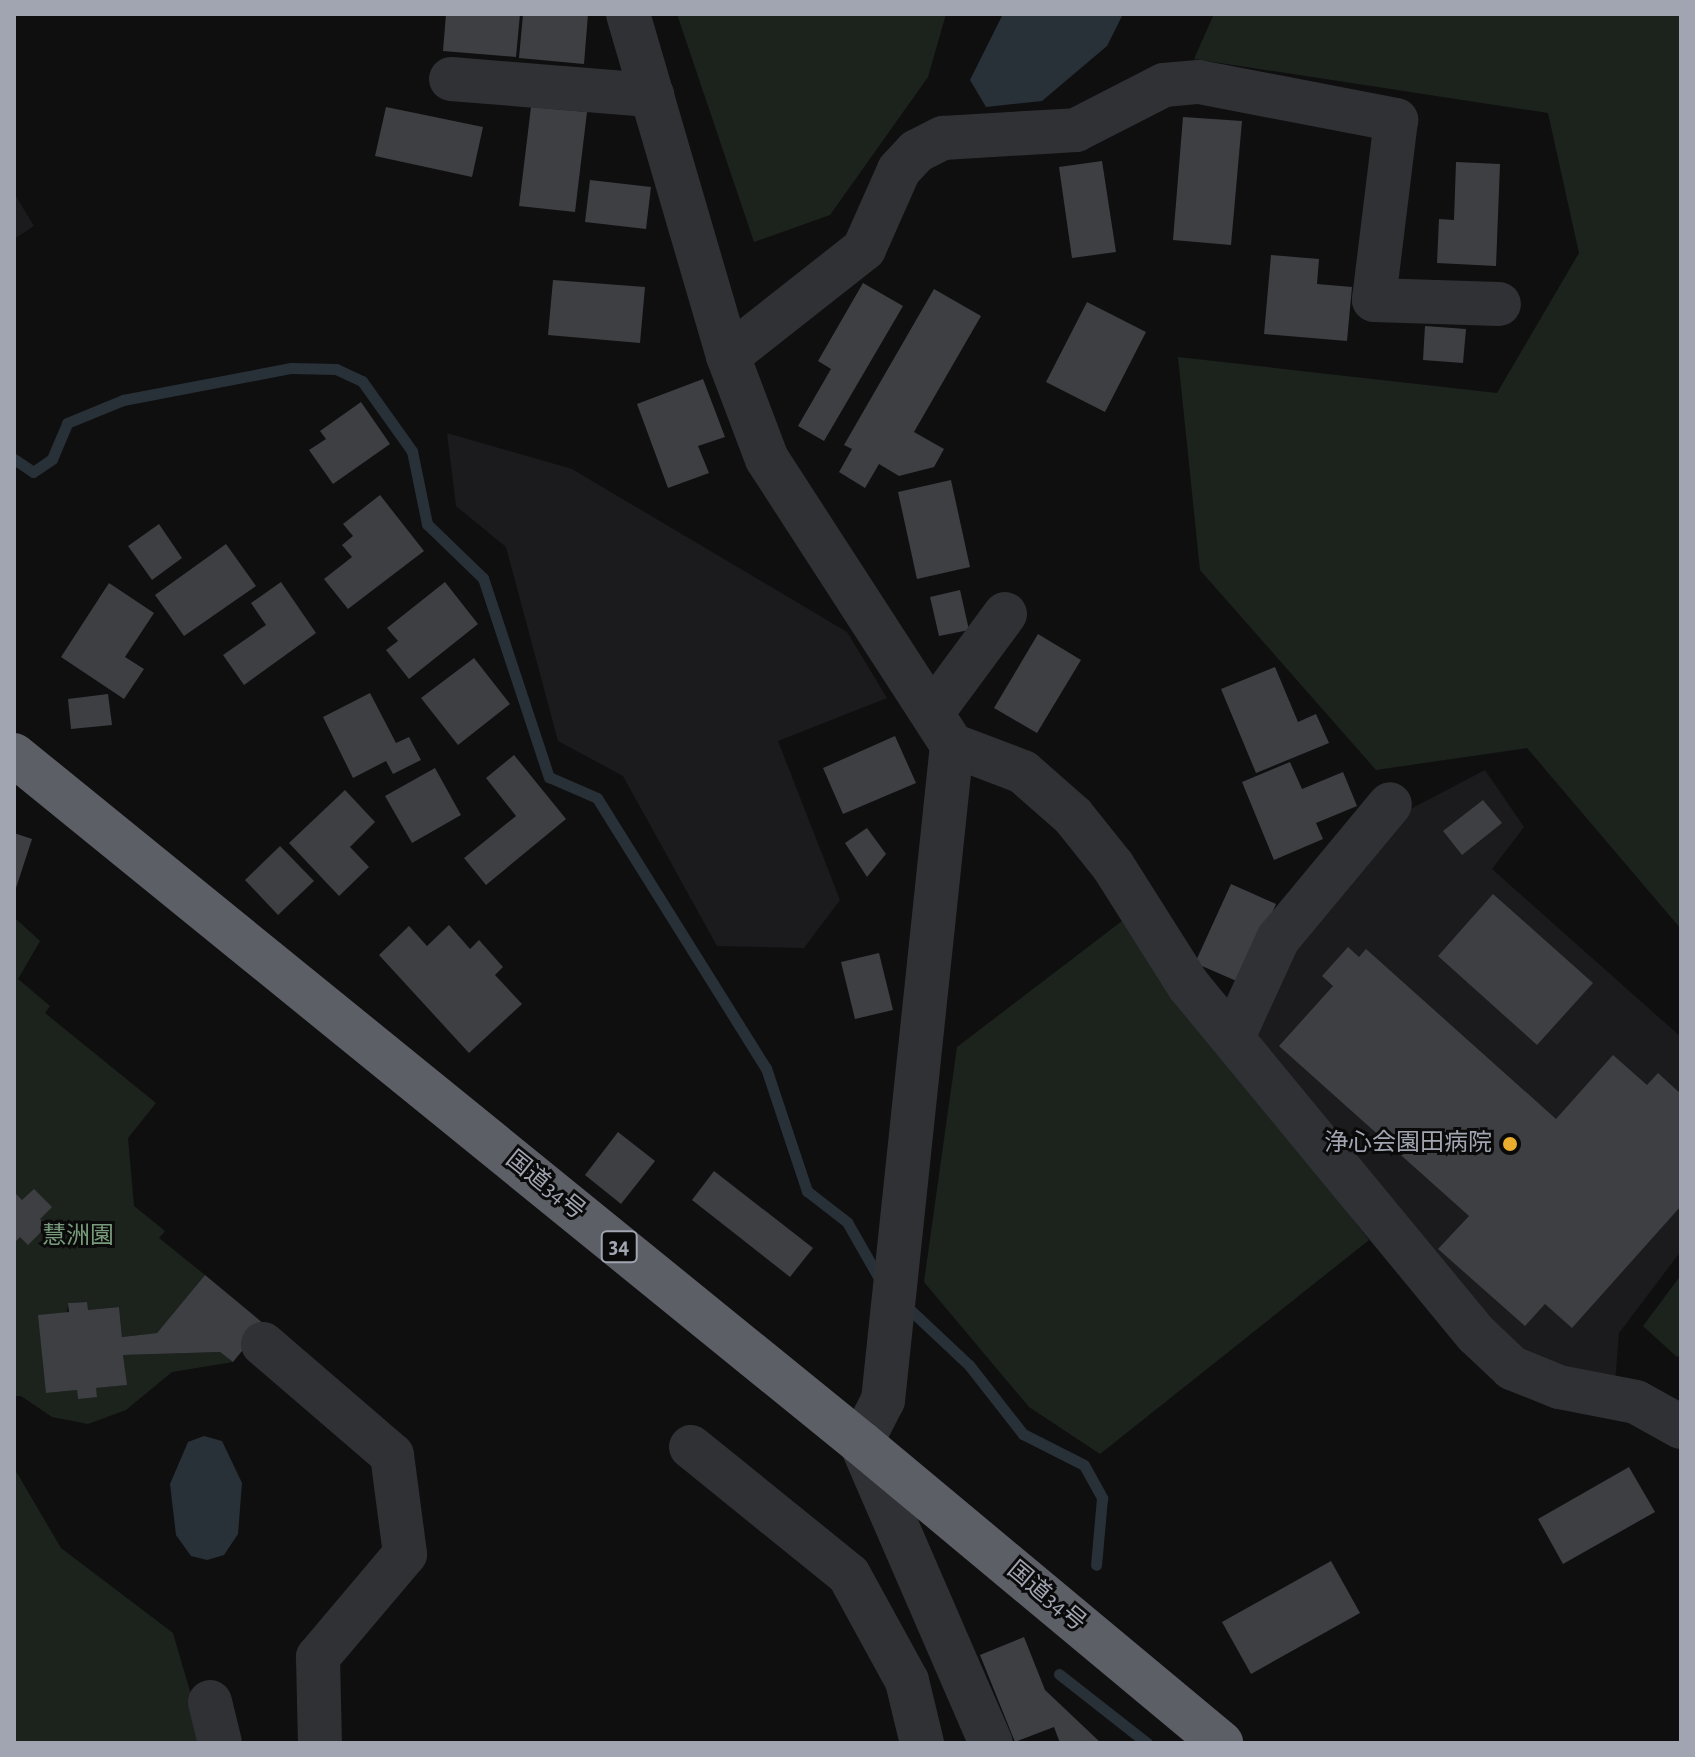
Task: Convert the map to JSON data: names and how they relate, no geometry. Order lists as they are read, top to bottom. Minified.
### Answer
{"streets":{"highway":["国道34号","34"]},"parks":["慧洲園"],"places":["浄心会園田病院"]}
